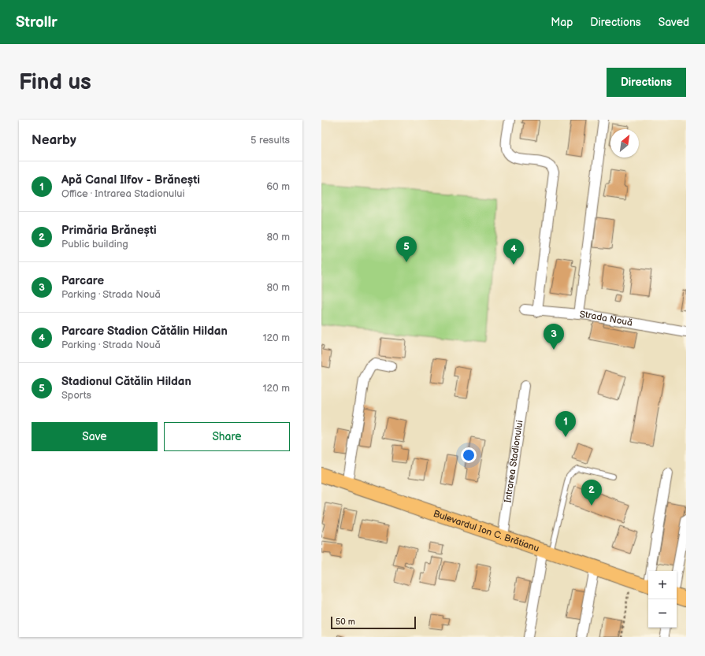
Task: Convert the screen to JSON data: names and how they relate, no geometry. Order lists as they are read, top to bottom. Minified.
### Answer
{"streets":{"main road":["Bulevardul Ion C. Brătianu"],"street":["Strada Nouă","Intrarea Stadionului"]},"crossings":[["Intrarea Stadionului","Bulevardul Ion C. Brătianu"]],"scale_bar":"50 m","north":"top right","page":{"header":"Strollr","nav":["Map","Directions","Saved"],"buttons":["Directions",["Save","Share"]],"title":"Find us","heading":["Nearby","5 results"],"list":[{"mark":"1","name":"Apă Canal Ilfov - Brănești","note":"Office · Intrarea Stadionului","value":"60 m"},{"mark":"2","name":"Primăria Brănești","note":"Public building","value":"80 m"},{"mark":"3","name":"Parcare","note":"Parking · Strada Nouă","value":"80 m"},{"mark":"4","name":"Parcare Stadion Cătălin Hildan","note":"Parking · Strada Nouă","value":"120 m"},{"mark":"5","name":"Stadionul Cătălin Hildan","note":"Sports","value":"120 m"}],"pins":["5","4","3","1","2"],"map_buttons":["+","−"],"scale":"50 m"}}
